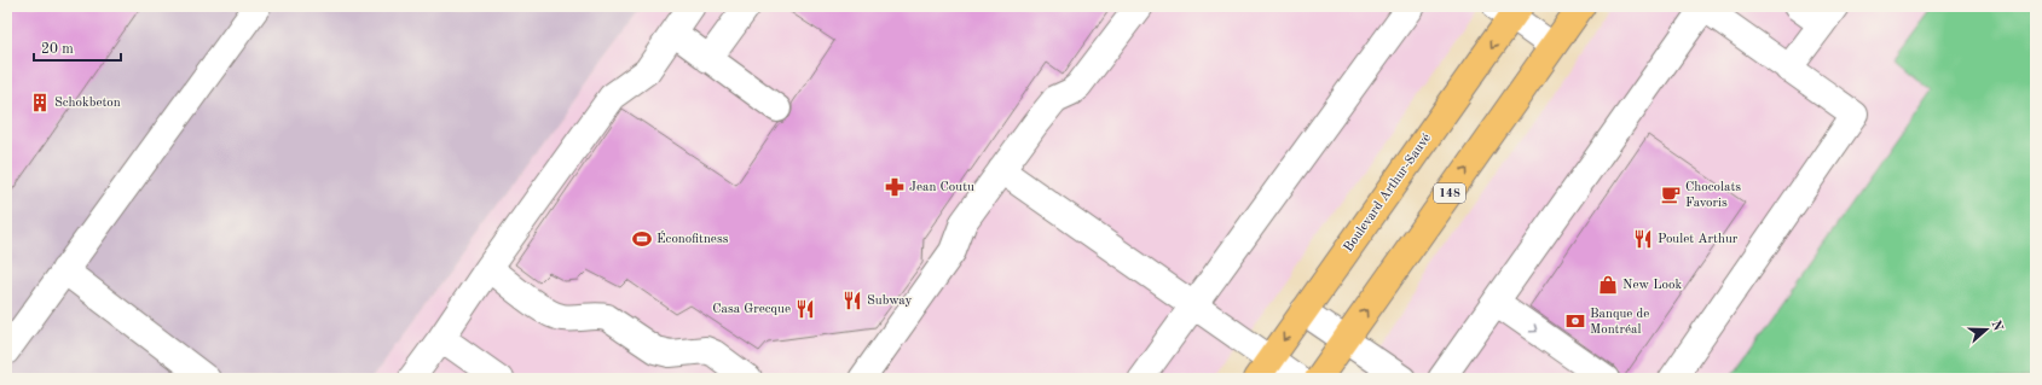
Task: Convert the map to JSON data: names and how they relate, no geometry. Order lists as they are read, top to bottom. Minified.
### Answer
{"streets":{"main road":["Boulevard Arthur-Sauvé","148"]},"places":{"building":["Schokbeton"],"pharmacy":["Jean Coutu"],"cafe":["Chocolats Favoris"],"sports":["Éconofitness"],"restaurant":["Poulet Arthur","Subway","Casa Grecque"],"shop":["New Look"],"bank":["Banque de Montréal"]},"scale_bar":"20 m","north":"right"}
